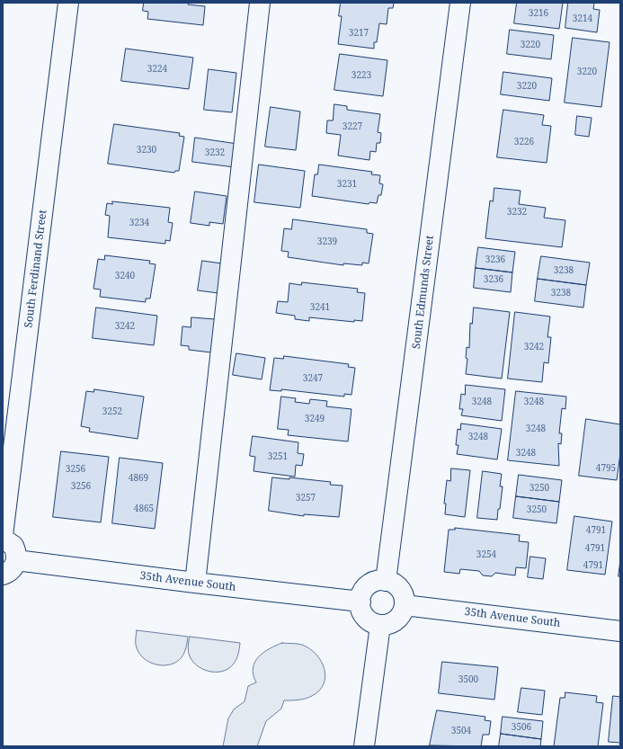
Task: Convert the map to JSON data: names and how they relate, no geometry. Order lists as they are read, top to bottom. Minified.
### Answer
{"streets":{"street":["South Ferdinand Street","South Edmunds Street","35th Avenue South"]},"crossings":[["South Edmunds Street","35th Avenue South"]],"house_numbers":["3216","3214","3217","3220","3224","3220","3223","3220","3227","3226","3230","3232","3231","3232","3234","3239","3236","3238","3240","3236","3238","3241","3242","3242","3247","3248","3248","3252","3249","3248","3248","3248","3251","4795","3256","4869","3256","3250","3257","4865","3250","4791","4791","3254","4791","3500","3506","3504"]}
